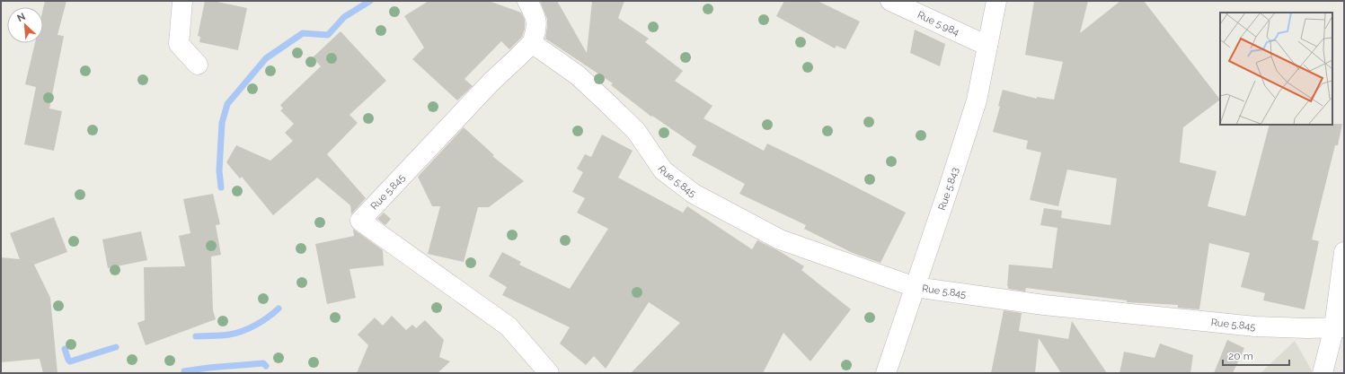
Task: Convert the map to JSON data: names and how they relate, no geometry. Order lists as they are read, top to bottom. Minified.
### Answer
{"streets":{"street":["Rue 5.984","Rue 5.845","Rue 5.843"]},"crossings":[["Rue 5.984","Rue 5.843"],["Rue 5.845","Rue 5.843"]],"scale_bar":"20 m","north":"top left"}
